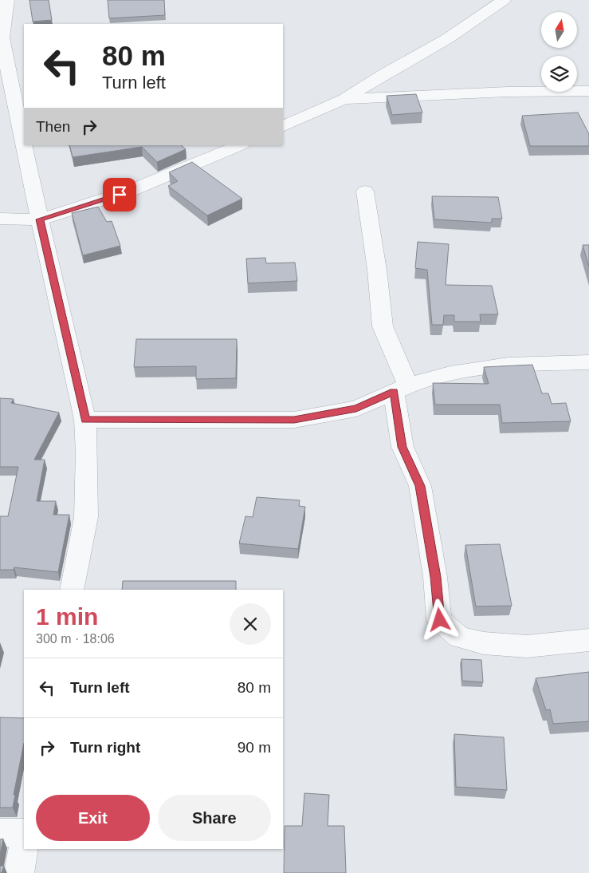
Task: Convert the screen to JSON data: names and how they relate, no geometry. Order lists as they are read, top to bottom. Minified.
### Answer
{"north":"top","page":{"turn":["80 m","Turn left"],"then":"Then","heading":["1 min","300 m · 18:06"],"list":[{"name":"Turn left","value":"80 m"},{"name":"Turn right","value":"90 m"}],"buttons":["Exit","Share"]}}
